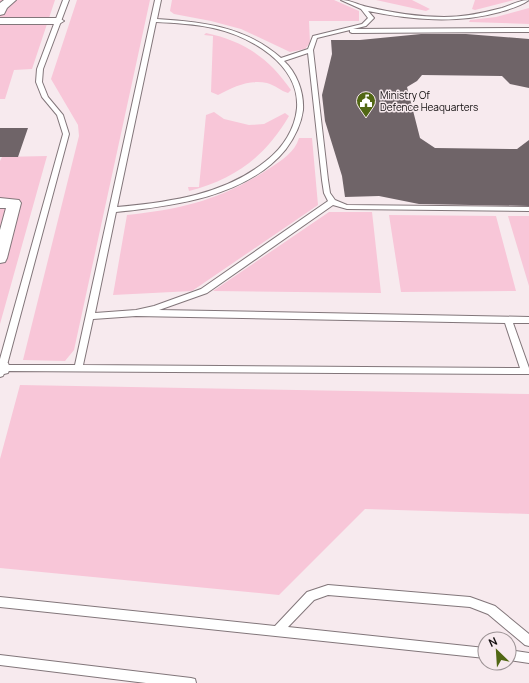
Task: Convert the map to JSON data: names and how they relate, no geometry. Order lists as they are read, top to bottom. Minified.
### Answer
{"places":{"public building":["Ministry Of Defence Heaquarters"]},"north":"top left"}
